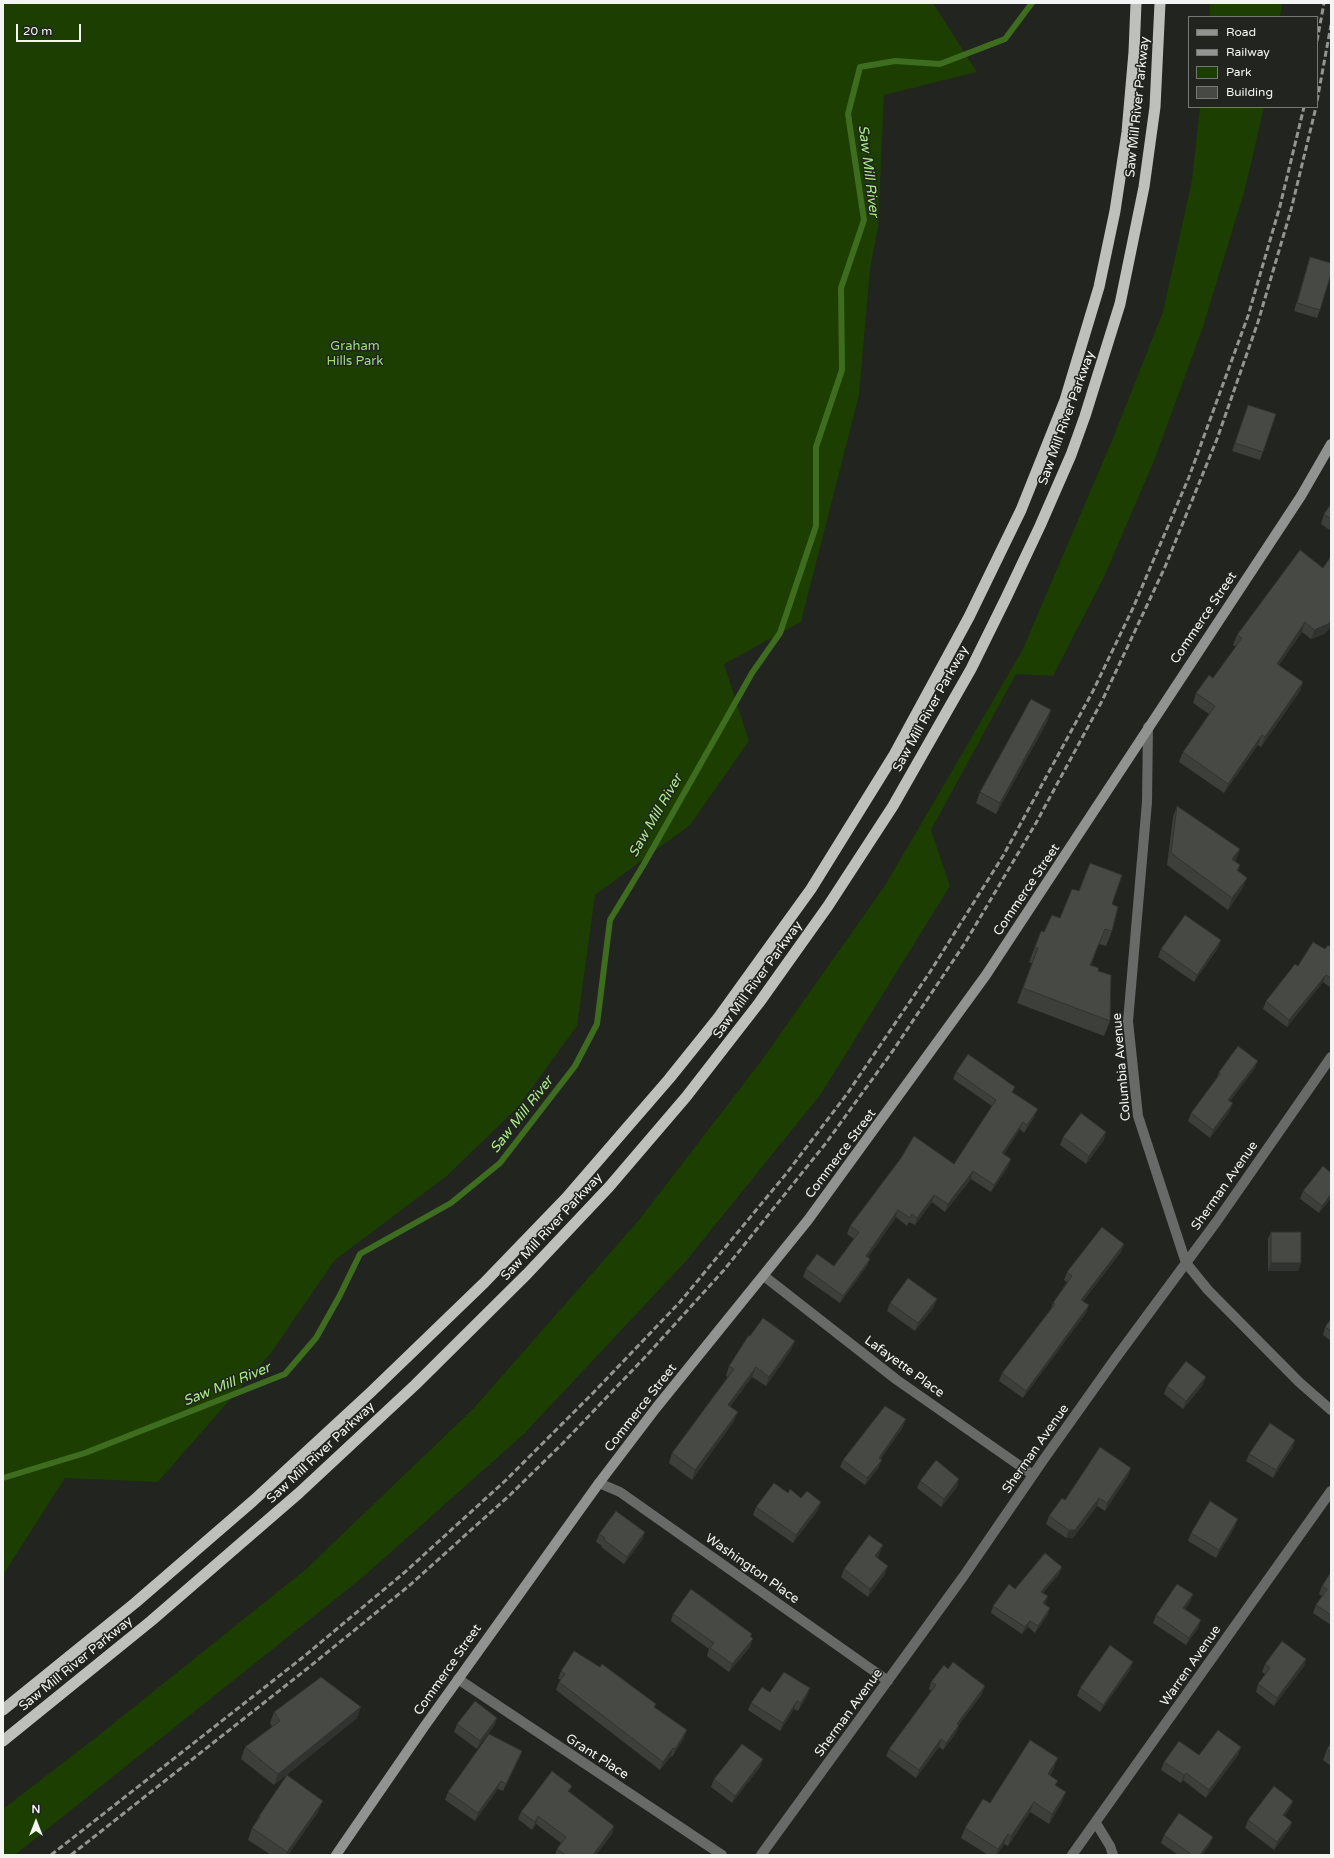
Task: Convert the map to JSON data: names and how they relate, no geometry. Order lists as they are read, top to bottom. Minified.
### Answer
{"streets":{"highway":["Saw Mill River Parkway"],"main road":["Commerce Street"],"street":["Columbia Avenue","Sherman Avenue","Lafayette Place","Washington Place","Warren Avenue","Grant Place"]},"crossings":[["Commerce Street","Columbia Avenue"],["Commerce Street","Lafayette Place"],["Commerce Street","Washington Place"],["Commerce Street","Grant Place"],["Columbia Avenue","Sherman Avenue"],["Sherman Avenue","Lafayette Place"],["Sherman Avenue","Washington Place"]],"water":["Saw Mill River"],"parks":["Graham Hills Park"],"legend":["Road","Railway","Park","Building"],"scale_bar":"20 m","north":"top"}
